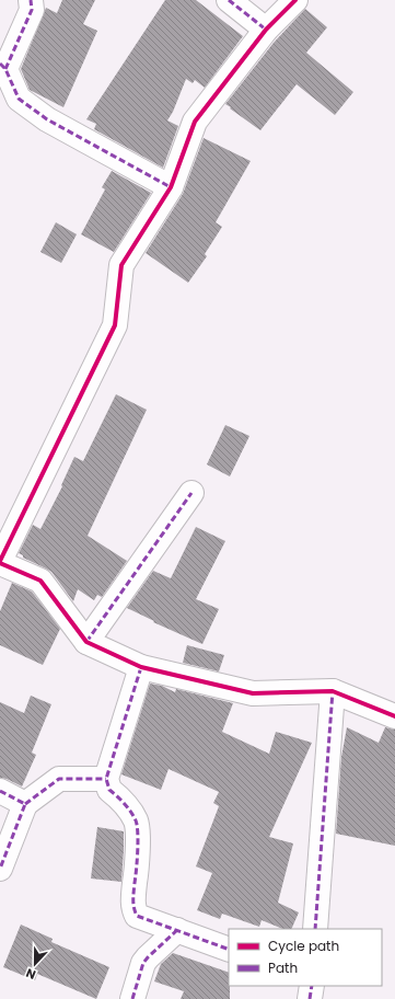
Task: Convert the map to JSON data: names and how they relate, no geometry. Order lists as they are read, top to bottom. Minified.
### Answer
{"legend":["Cycle path","Path"],"north":"bottom"}
